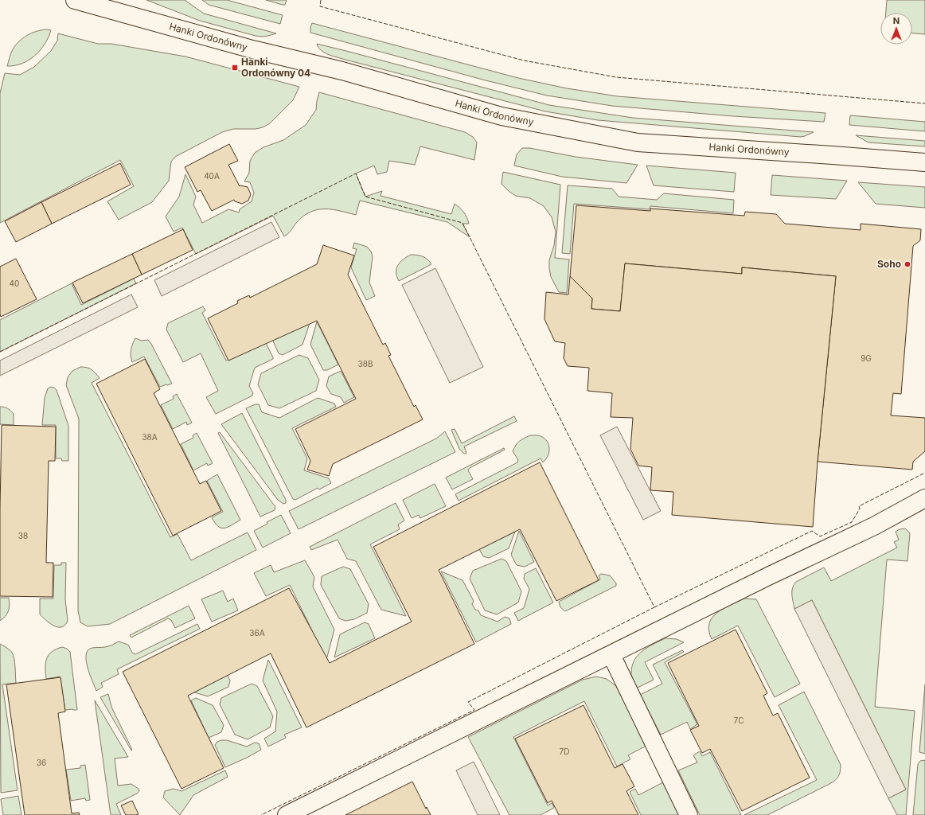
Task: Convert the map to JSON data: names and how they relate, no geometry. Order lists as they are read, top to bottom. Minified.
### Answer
{"streets":{"street":["Hanki Ordonówny"]},"places":{"transit":["Hanki Ordonówny 04"],"other":["Soho"]},"house_numbers":["40A","40","9G","38B","38A","38","36A","7C","7D","36"],"north":"top"}
